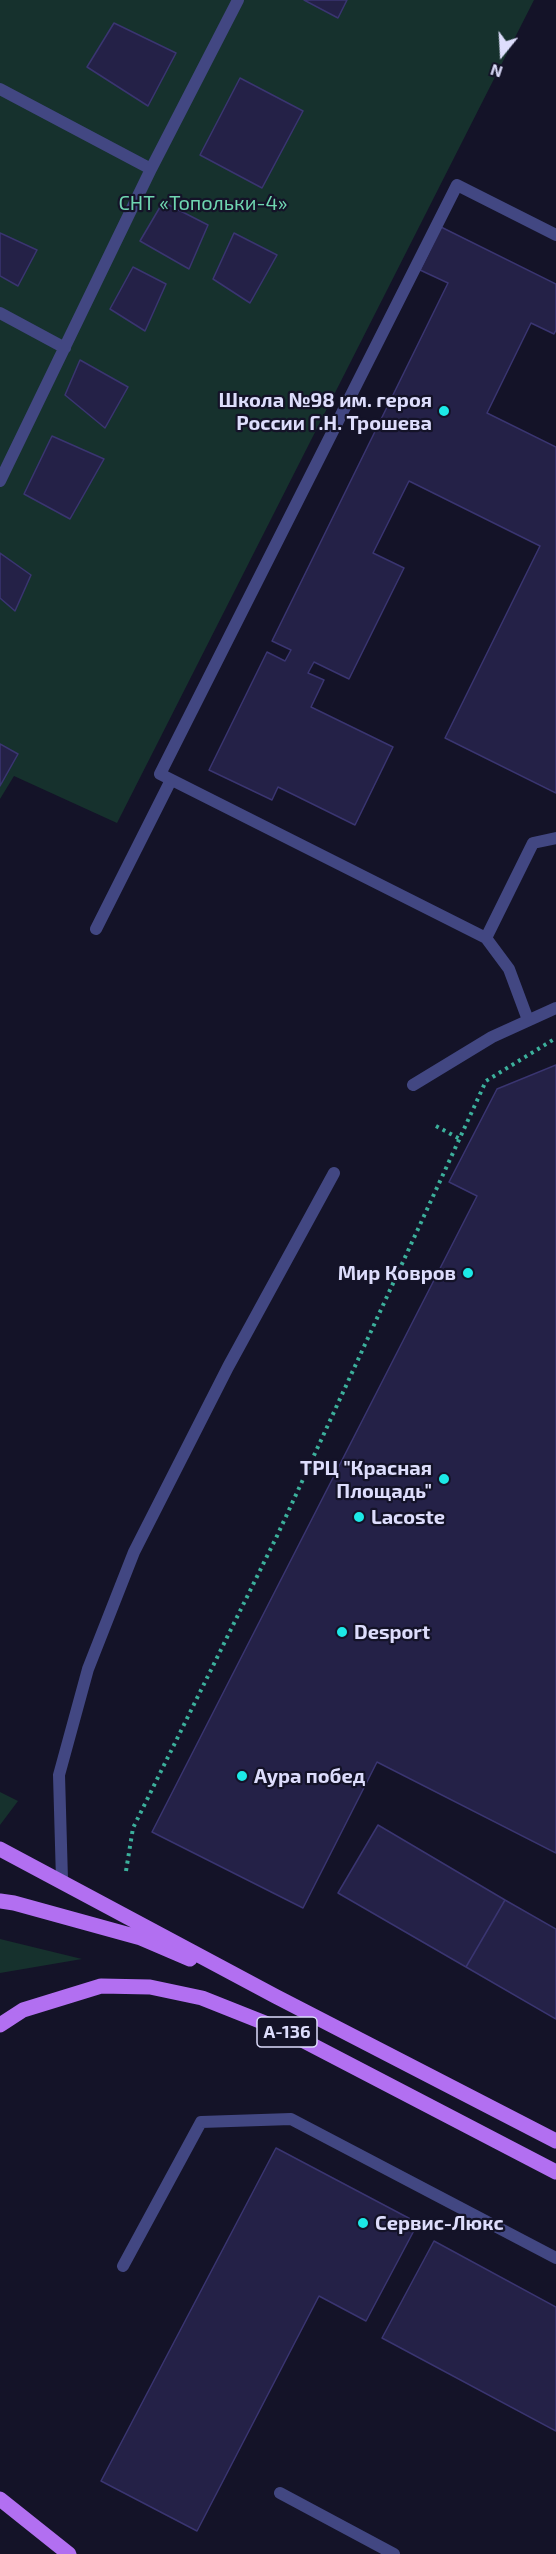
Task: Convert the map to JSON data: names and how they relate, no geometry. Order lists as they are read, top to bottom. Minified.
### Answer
{"streets":{"main road":["А-136"]},"parks":["СНТ «Топольки-4»"],"places":["Школа №98 им. героя России Г.Н. Трошева","Мир Ковров","ТРЦ \"Красная Площадь\"","Lacoste","Desport","Аура побед","Сервис-Люкс"],"north":"bottom"}
